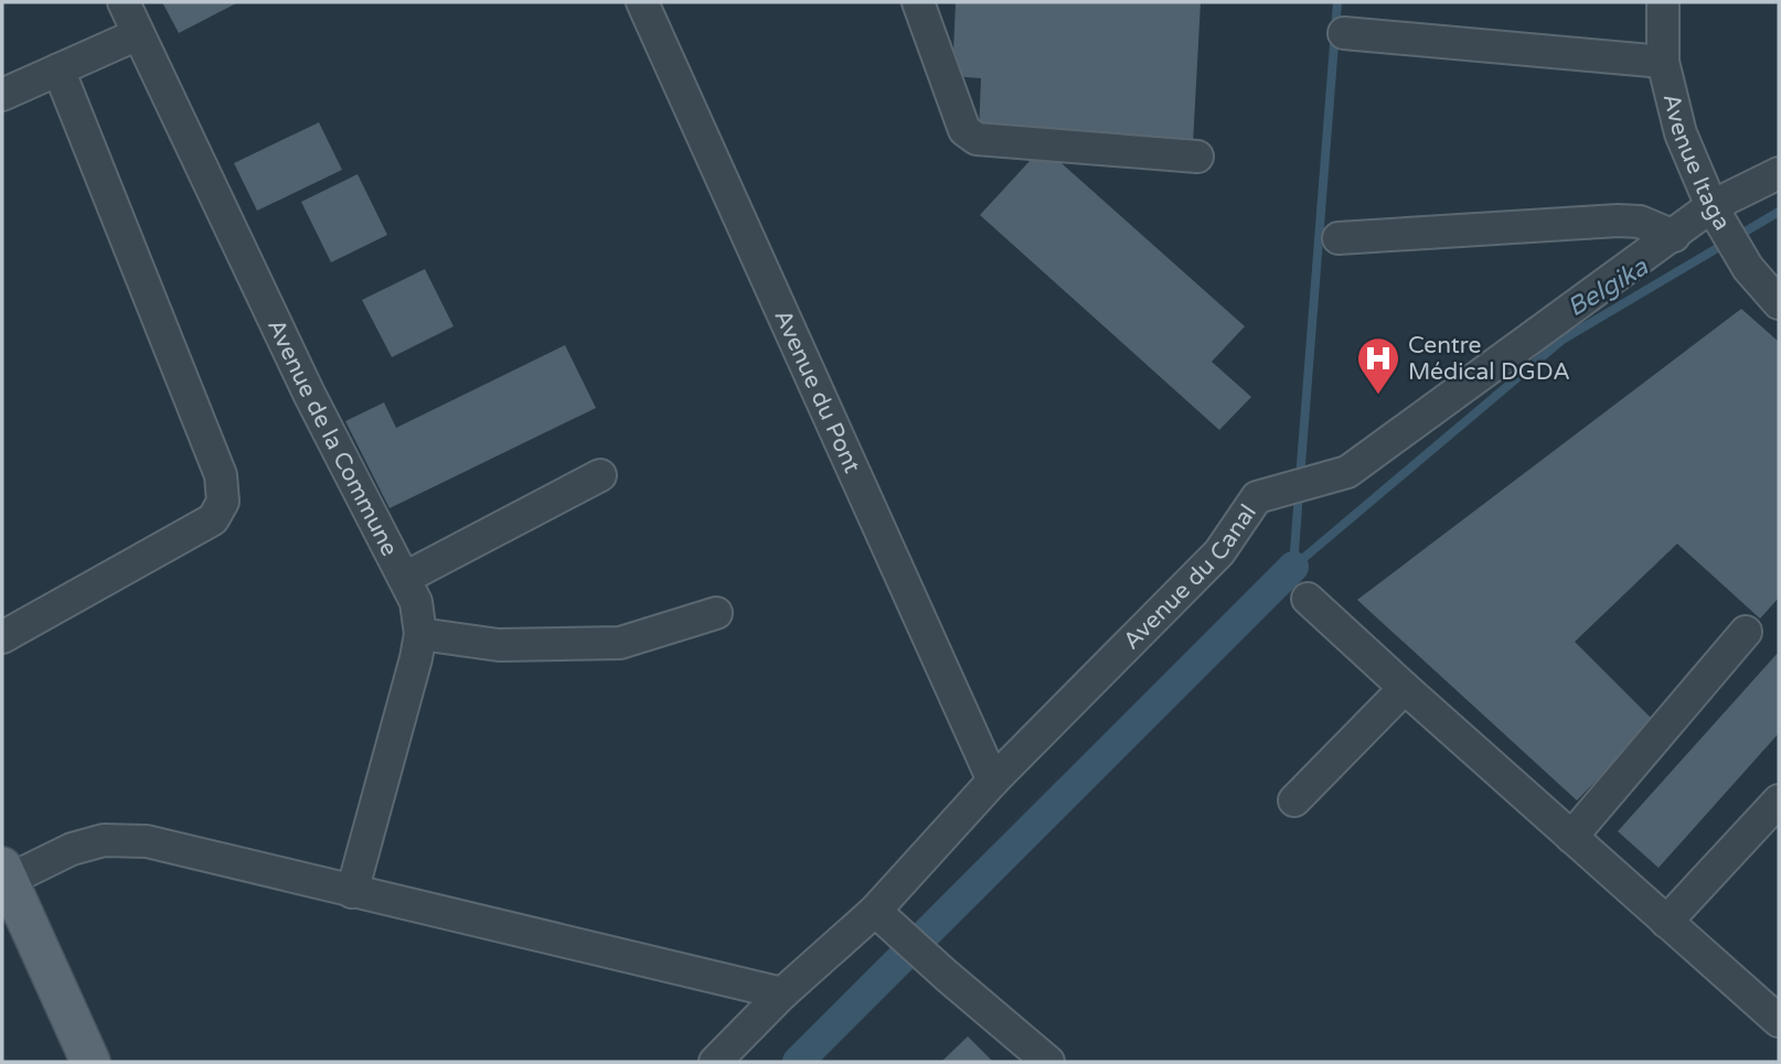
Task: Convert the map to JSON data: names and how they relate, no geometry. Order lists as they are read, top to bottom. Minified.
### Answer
{"streets":{"street":["Avenue Itaga","Avenue du Pont","Avenue de la Commune","Avenue du Canal"]},"crossings":[["Avenue Itaga","Avenue du Canal"],["Avenue du Pont","Avenue du Canal"]],"water":["Belgika"],"places":{"hospital":["Centre Médical DGDA"]}}
